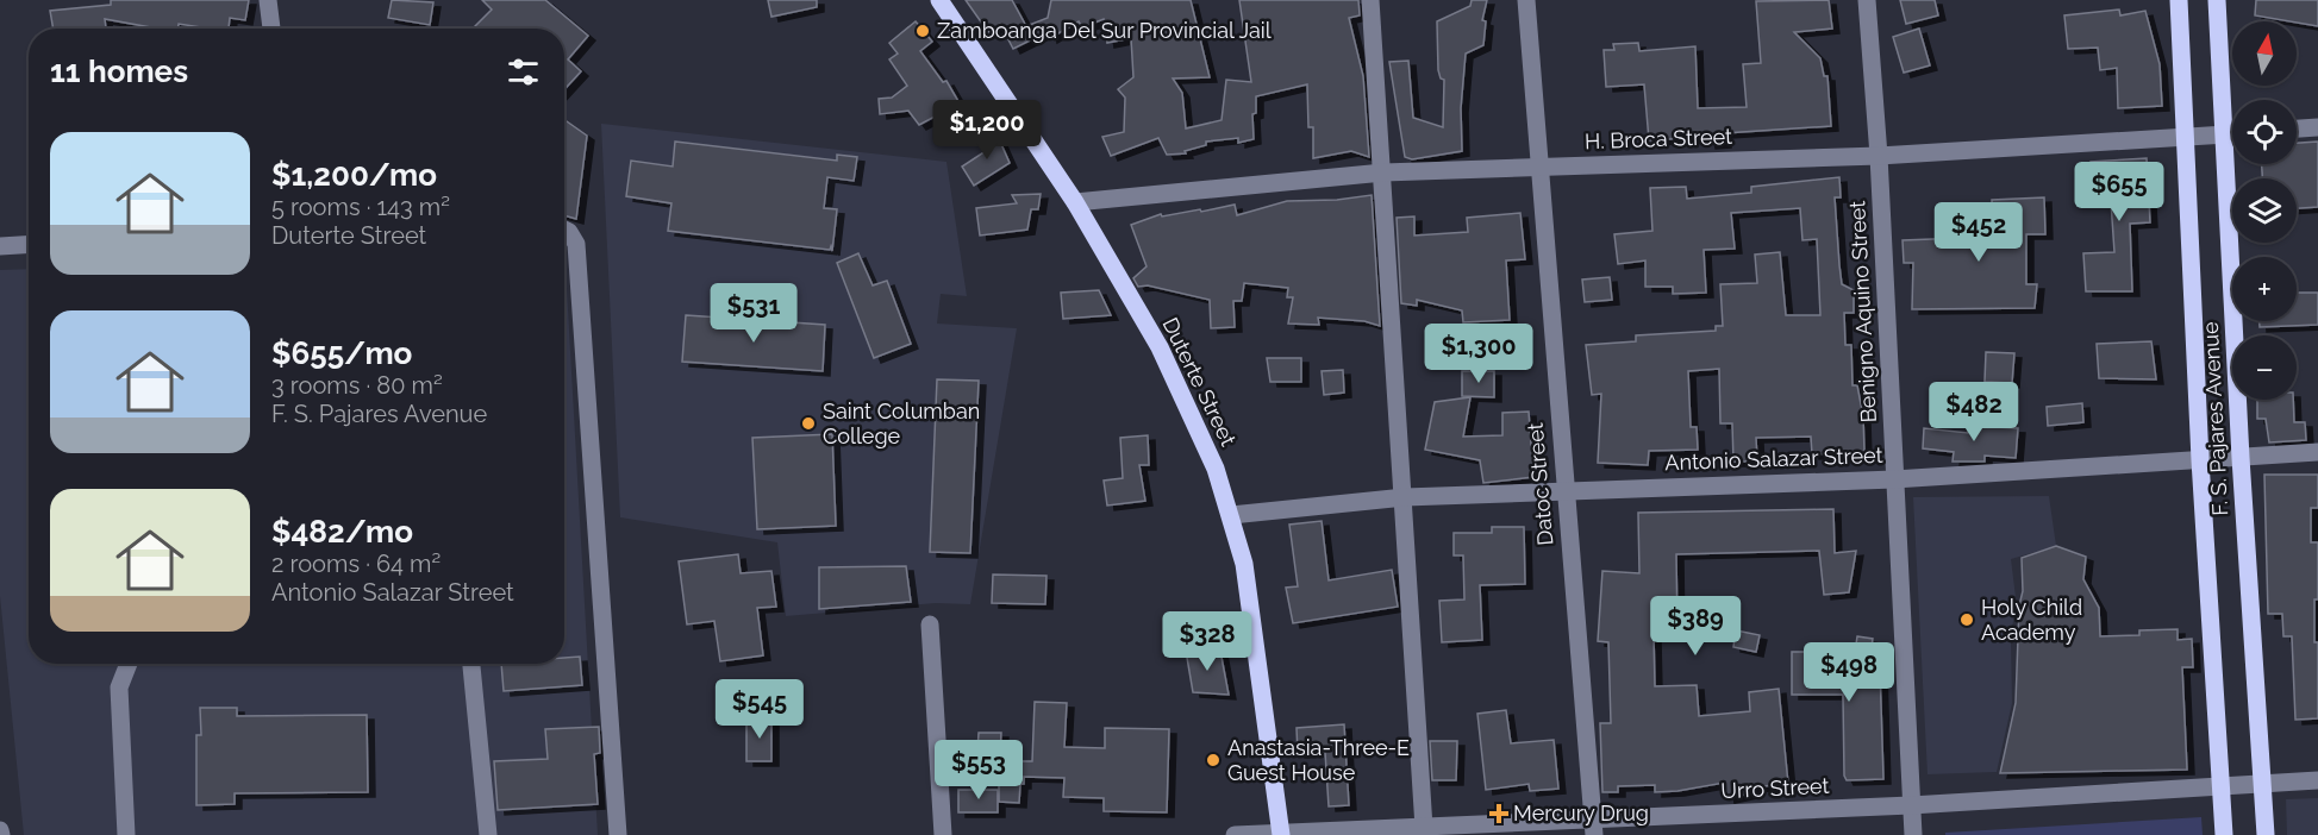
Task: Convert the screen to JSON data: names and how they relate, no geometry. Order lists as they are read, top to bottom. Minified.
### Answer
{"streets":{"main road":["Duterte Street","F. S. Pajares Avenue"],"street":["H. Broca Street","Benigno Aquino Street","Antonio Salazar Street","Datoc Street","Urro Street"]},"crossings":[["H. Broca Street","Benigno Aquino Street"],["H. Broca Street","Duterte Street"],["H. Broca Street","F. S. Pajares Avenue"],["H. Broca Street","Datoc Street"],["Benigno Aquino Street","Antonio Salazar Street"],["Benigno Aquino Street","Urro Street"],["Duterte Street","Antonio Salazar Street"],["Duterte Street","Urro Street"],["F. S. Pajares Avenue","Antonio Salazar Street"],["F. S. Pajares Avenue","Urro Street"],["Antonio Salazar Street","Datoc Street"],["Datoc Street","Urro Street"]],"places":{"other":["Zamboanga Del Sur Provincial Jail","Saint Columban College","Holy Child Academy","Anastasia-Three-E Guest House"],"health":["Mercury Drug"]},"north":"top","page":{"map_buttons":["+","−"],"heading":"11 homes","price":["$1,200","$655","$452","$531","$1,300","$482","$389","$328","$498","$545","$553"],"list":[{"name":"$1,200/mo","note":"5 rooms · 143 m² · Duterte Street"},{"name":"$655/mo","note":"3 rooms · 80 m² · F. S. Pajares Avenue"},{"name":"$482/mo","note":"2 rooms · 64 m² · Antonio Salazar Street"}]}}
